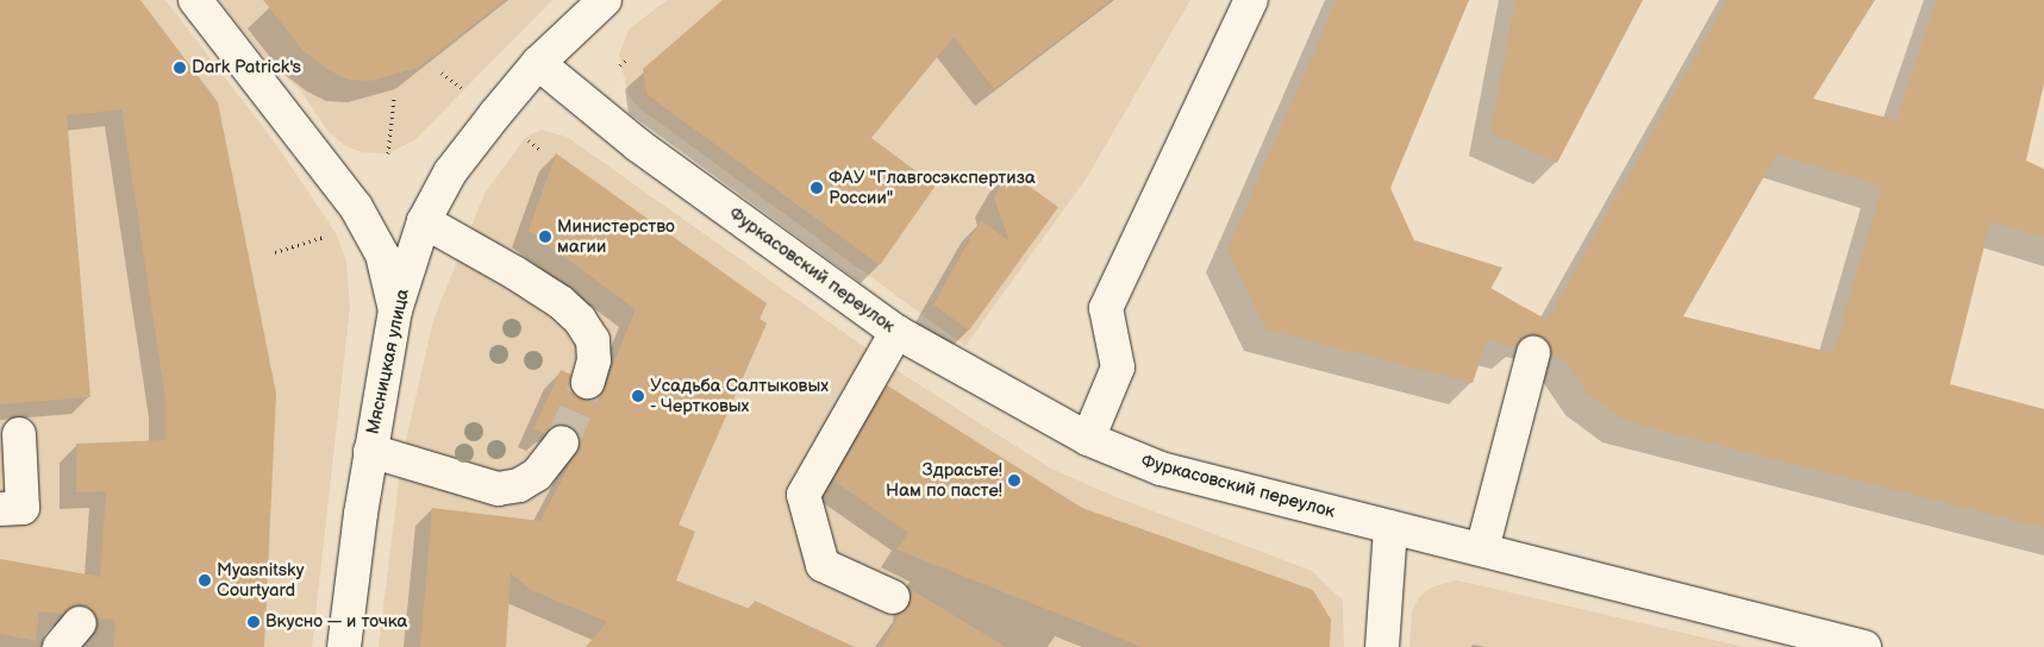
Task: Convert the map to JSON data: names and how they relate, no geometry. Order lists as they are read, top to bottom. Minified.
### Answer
{"streets":{"street":["Фуркасовский переулок","Мясницкая улица"]},"crossings":[["Фуркасовский переулок","Мясницкая улица"]],"places":["Dark Patrick's","ФАУ \"Главгосэкспертиза России\"","Министерство магии","Усадьба Салтыковых - Чертковых","Здрасьте! Нам по пасте!","Myasnitsky Courtyard","Вкусно — и точка"]}
